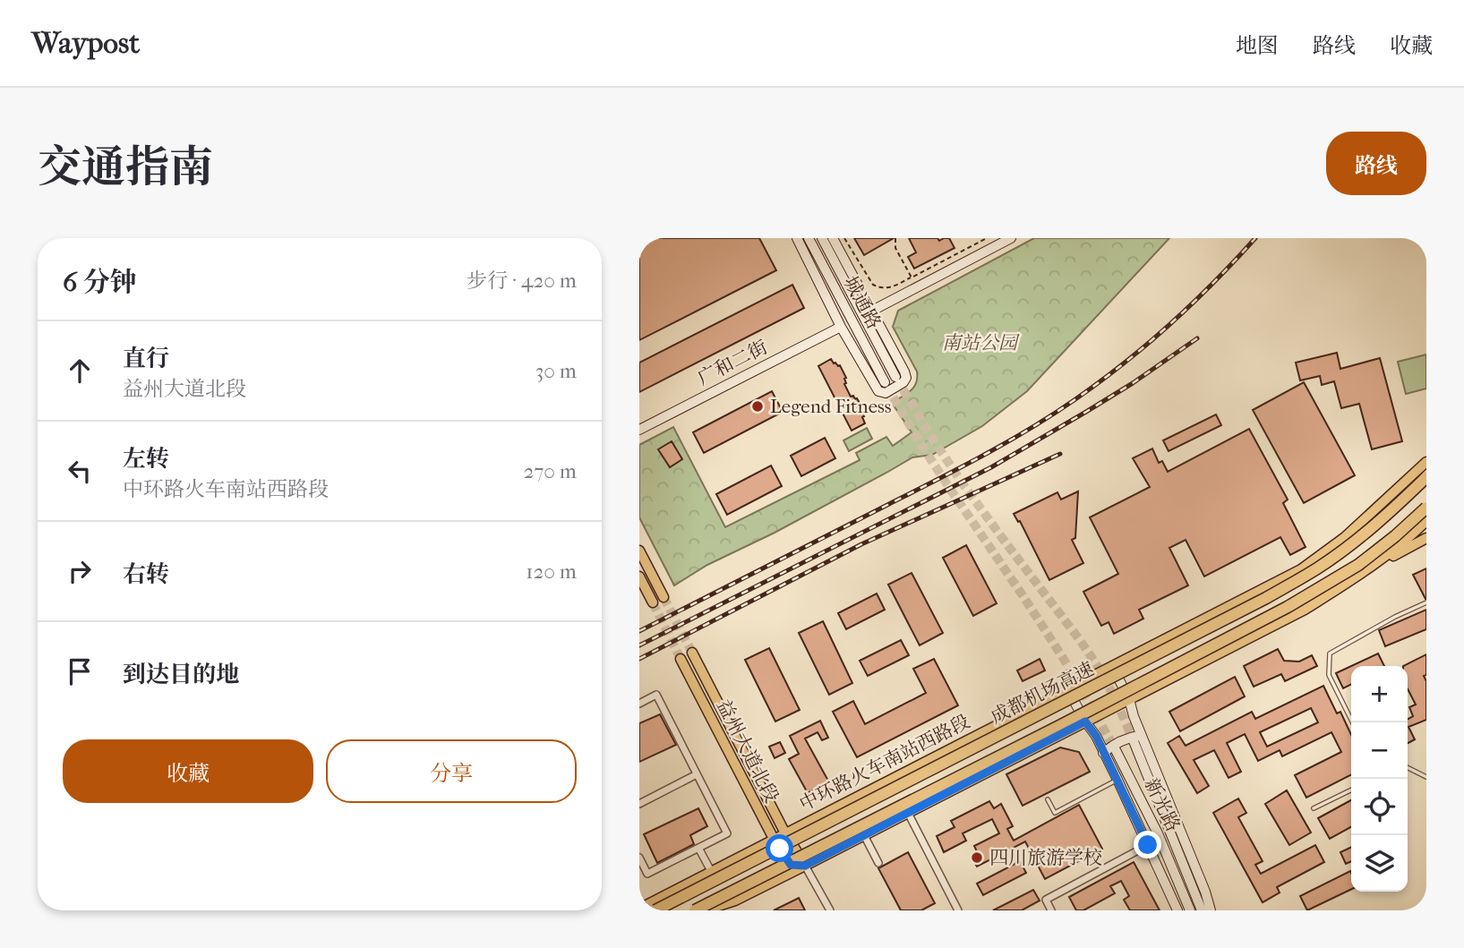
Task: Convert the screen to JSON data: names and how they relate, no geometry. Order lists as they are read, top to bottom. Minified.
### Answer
{"streets":{"highway":["成都机场高速"],"main road":["城通路","广和二街","益州大道北段","中环路火车南站西路段","新光路"]},"crossings":[["益州大道北段","中环路火车南站西路段"]],"parks":["南站公园"],"places":["Legend Fitness","四川旅游学校"],"page":{"header":"Waypost","nav":["地图","路线","收藏"],"title":"交通指南","buttons":["路线",["收藏","分享"]],"heading":["6 分钟","步行 · 420 m"],"list":[["直行","益州大道北段","30 m"],["左转","中环路火车南站西路段","270 m"],["右转","120 m"],"到达目的地"],"map_buttons":["+","−"]}}
